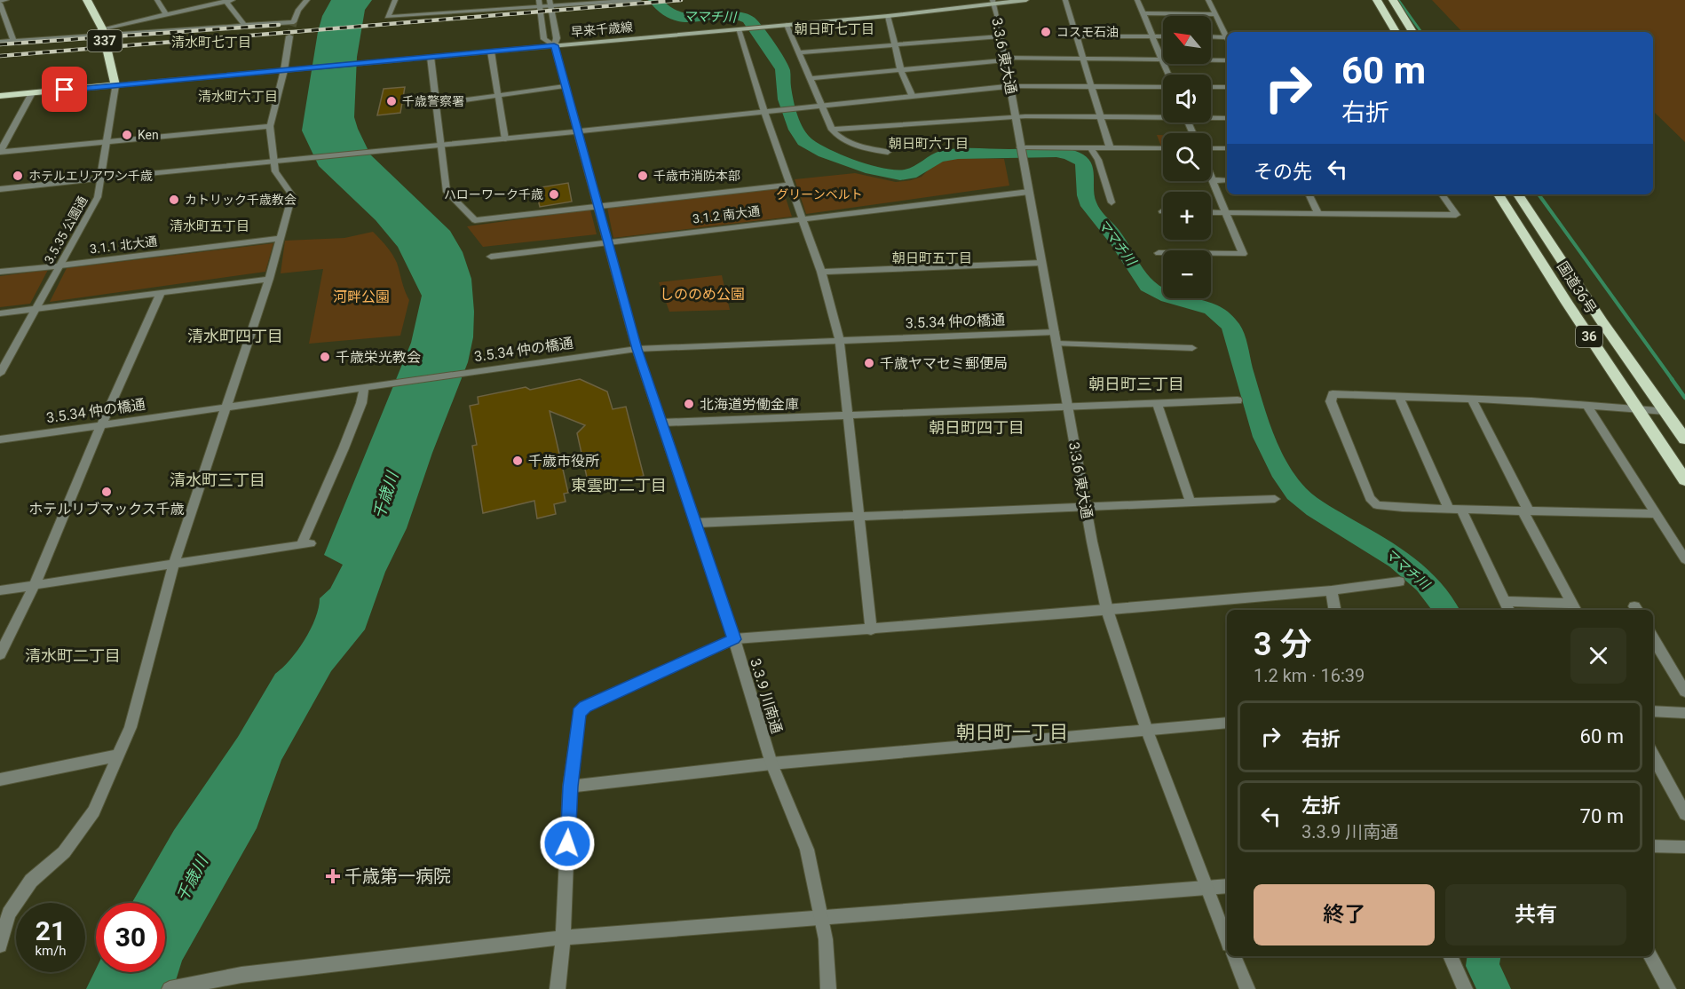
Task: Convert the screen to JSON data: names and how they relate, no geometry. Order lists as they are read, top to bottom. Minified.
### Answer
{"streets":{"highway":["337","国道36号","36"],"main road":["早来千歳線"],"street":["3.3.6 東大通","3.1.2 南大通","3.5.35 公園通","3.1.1 北大通","3.5.34 仲の橋通","3.3.9 川南通"]},"crossings":[["早来千歳線","337"],["早来千歳線","3.3.6 東大通"],["早来千歳線","3.5.35 公園通"],["早来千歳線","3.3.9 川南通"],["337","3.5.35 公園通"],["3.3.6 東大通","3.1.2 南大通"],["3.3.6 東大通","3.5.34 仲の橋通"],["3.1.2 南大通","3.3.9 川南通"],["3.5.35 公園通","3.1.1 北大通"],["3.5.34 仲の橋通","3.3.9 川南通"]],"districts":["朝日町七丁目","清水町七丁目","清水町六丁目","朝日町六丁目","清水町五丁目","朝日町五丁目","清水町四丁目","朝日町三丁目","朝日町四丁目","清水町三丁目","東雲町二丁目","清水町二丁目","朝日町一丁目"],"water":["ママチ川","千歳川"],"parks":["グリーンベルト","しののめ公園","河畔公園"],"places":{"other":["コスモ石油","千歳警察署","Ken","ホテルエリアワン千歳","千歳市消防本部","ハローワーク千歳","カトリック千歳教会","千歳栄光教会","千歳ヤマセミ郵便局","北海道労働金庫","千歳市役所","ホテルリブマックス千歳"],"health":["千歳第一病院"]},"north":"top left","page":{"map_buttons":["+","−"],"turn":["60 m","右折"],"then":"その先","heading":["3 分","1.2 km · 16:39"],"list":[{"name":"右折","value":"60 m"},{"name":"左折","note":"3.3.9 川南通","value":"70 m"}],"buttons":["終了","共有"],"speed":"21 km/h","limit":"30"}}
